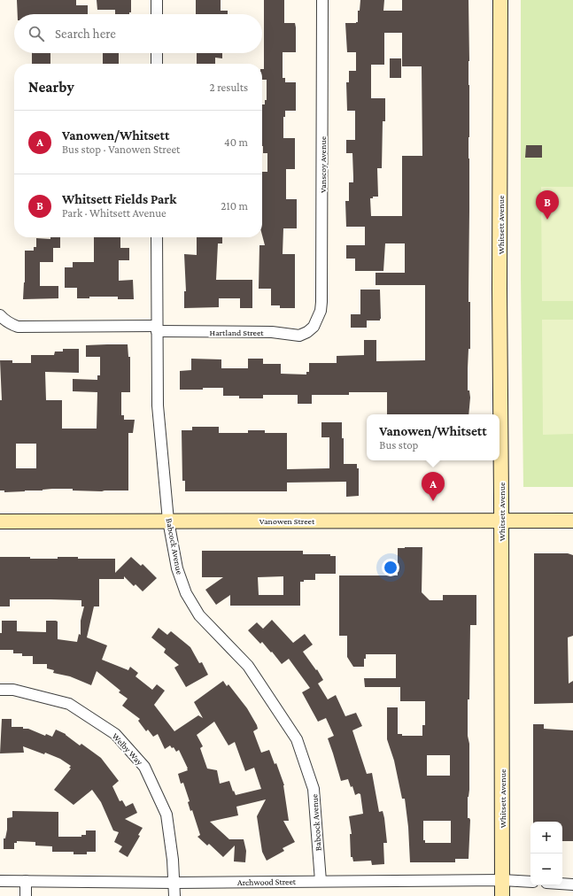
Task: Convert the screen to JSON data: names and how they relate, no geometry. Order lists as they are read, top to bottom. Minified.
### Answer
{"streets":{"main road":["Whitsett Avenue","Vanowen Street"],"street":["Vanscoy Avenue","Hartland Street","Babcock Avenue","Welby Way","Archwood Street"]},"crossings":[["Vanscoy Avenue","Hartland Street"],["Whitsett Avenue","Vanowen Street"],["Whitsett Avenue","Archwood Street"],["Hartland Street","Babcock Avenue"],["Vanowen Street","Babcock Avenue"],["Babcock Avenue","Archwood Street"],["Welby Way","Archwood Street"]],"page":{"search":"Search here","heading":["Nearby","2 results"],"list":[{"mark":"A","name":"Vanowen/Whitsett","note":"Bus stop · Vanowen Street","value":"40 m"},{"mark":"B","name":"Whitsett Fields Park","note":"Park · Whitsett Avenue","value":"210 m"}],"pins":["B","A"],"popup":["Vanowen/Whitsett","Bus stop"],"map_buttons":["+","−"]}}
